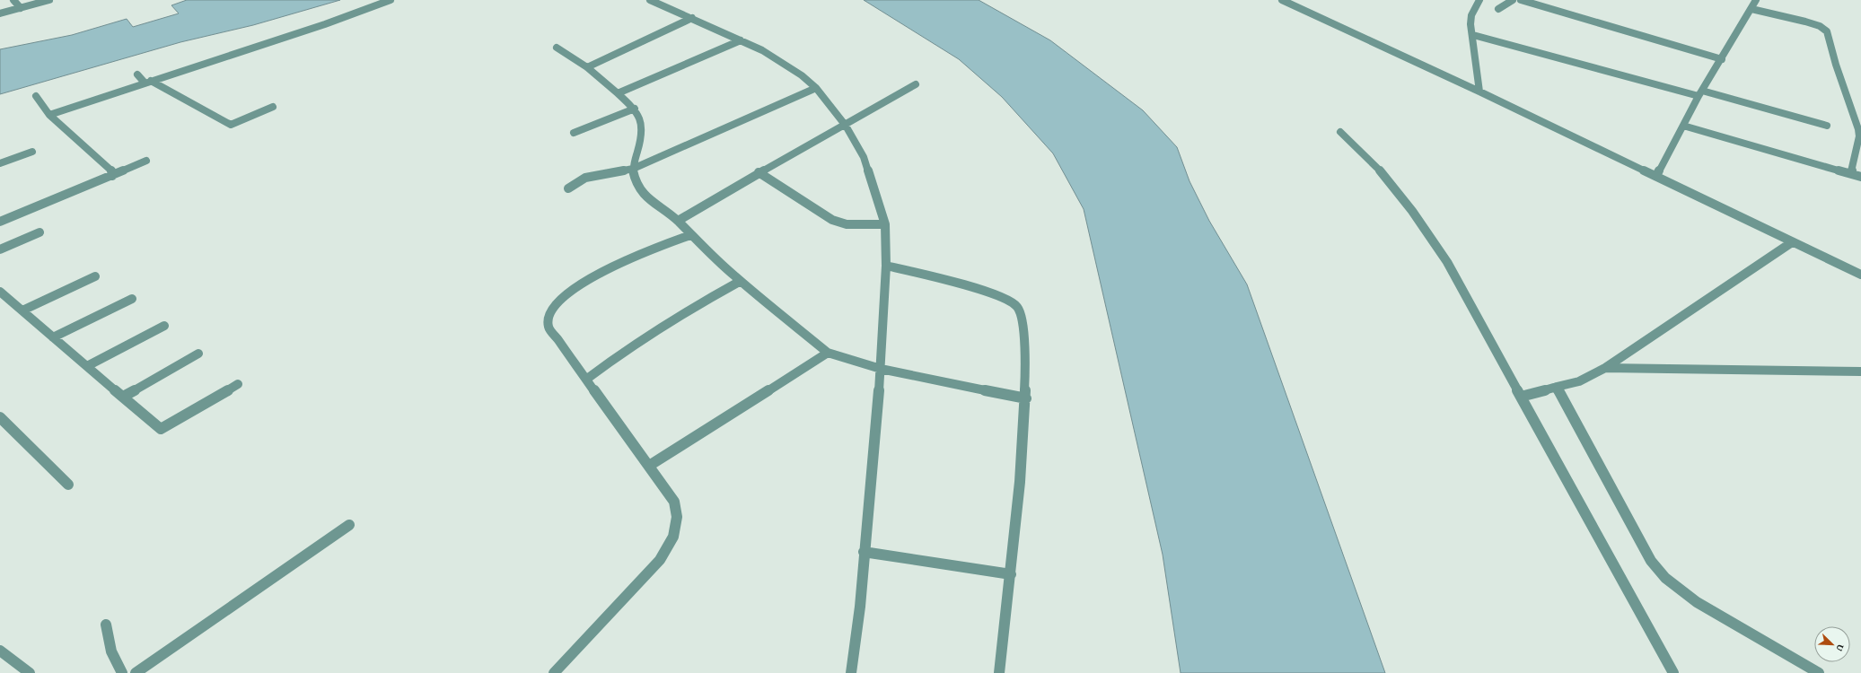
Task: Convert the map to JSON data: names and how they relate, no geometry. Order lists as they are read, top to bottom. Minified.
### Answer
{"north":"bottom right"}
